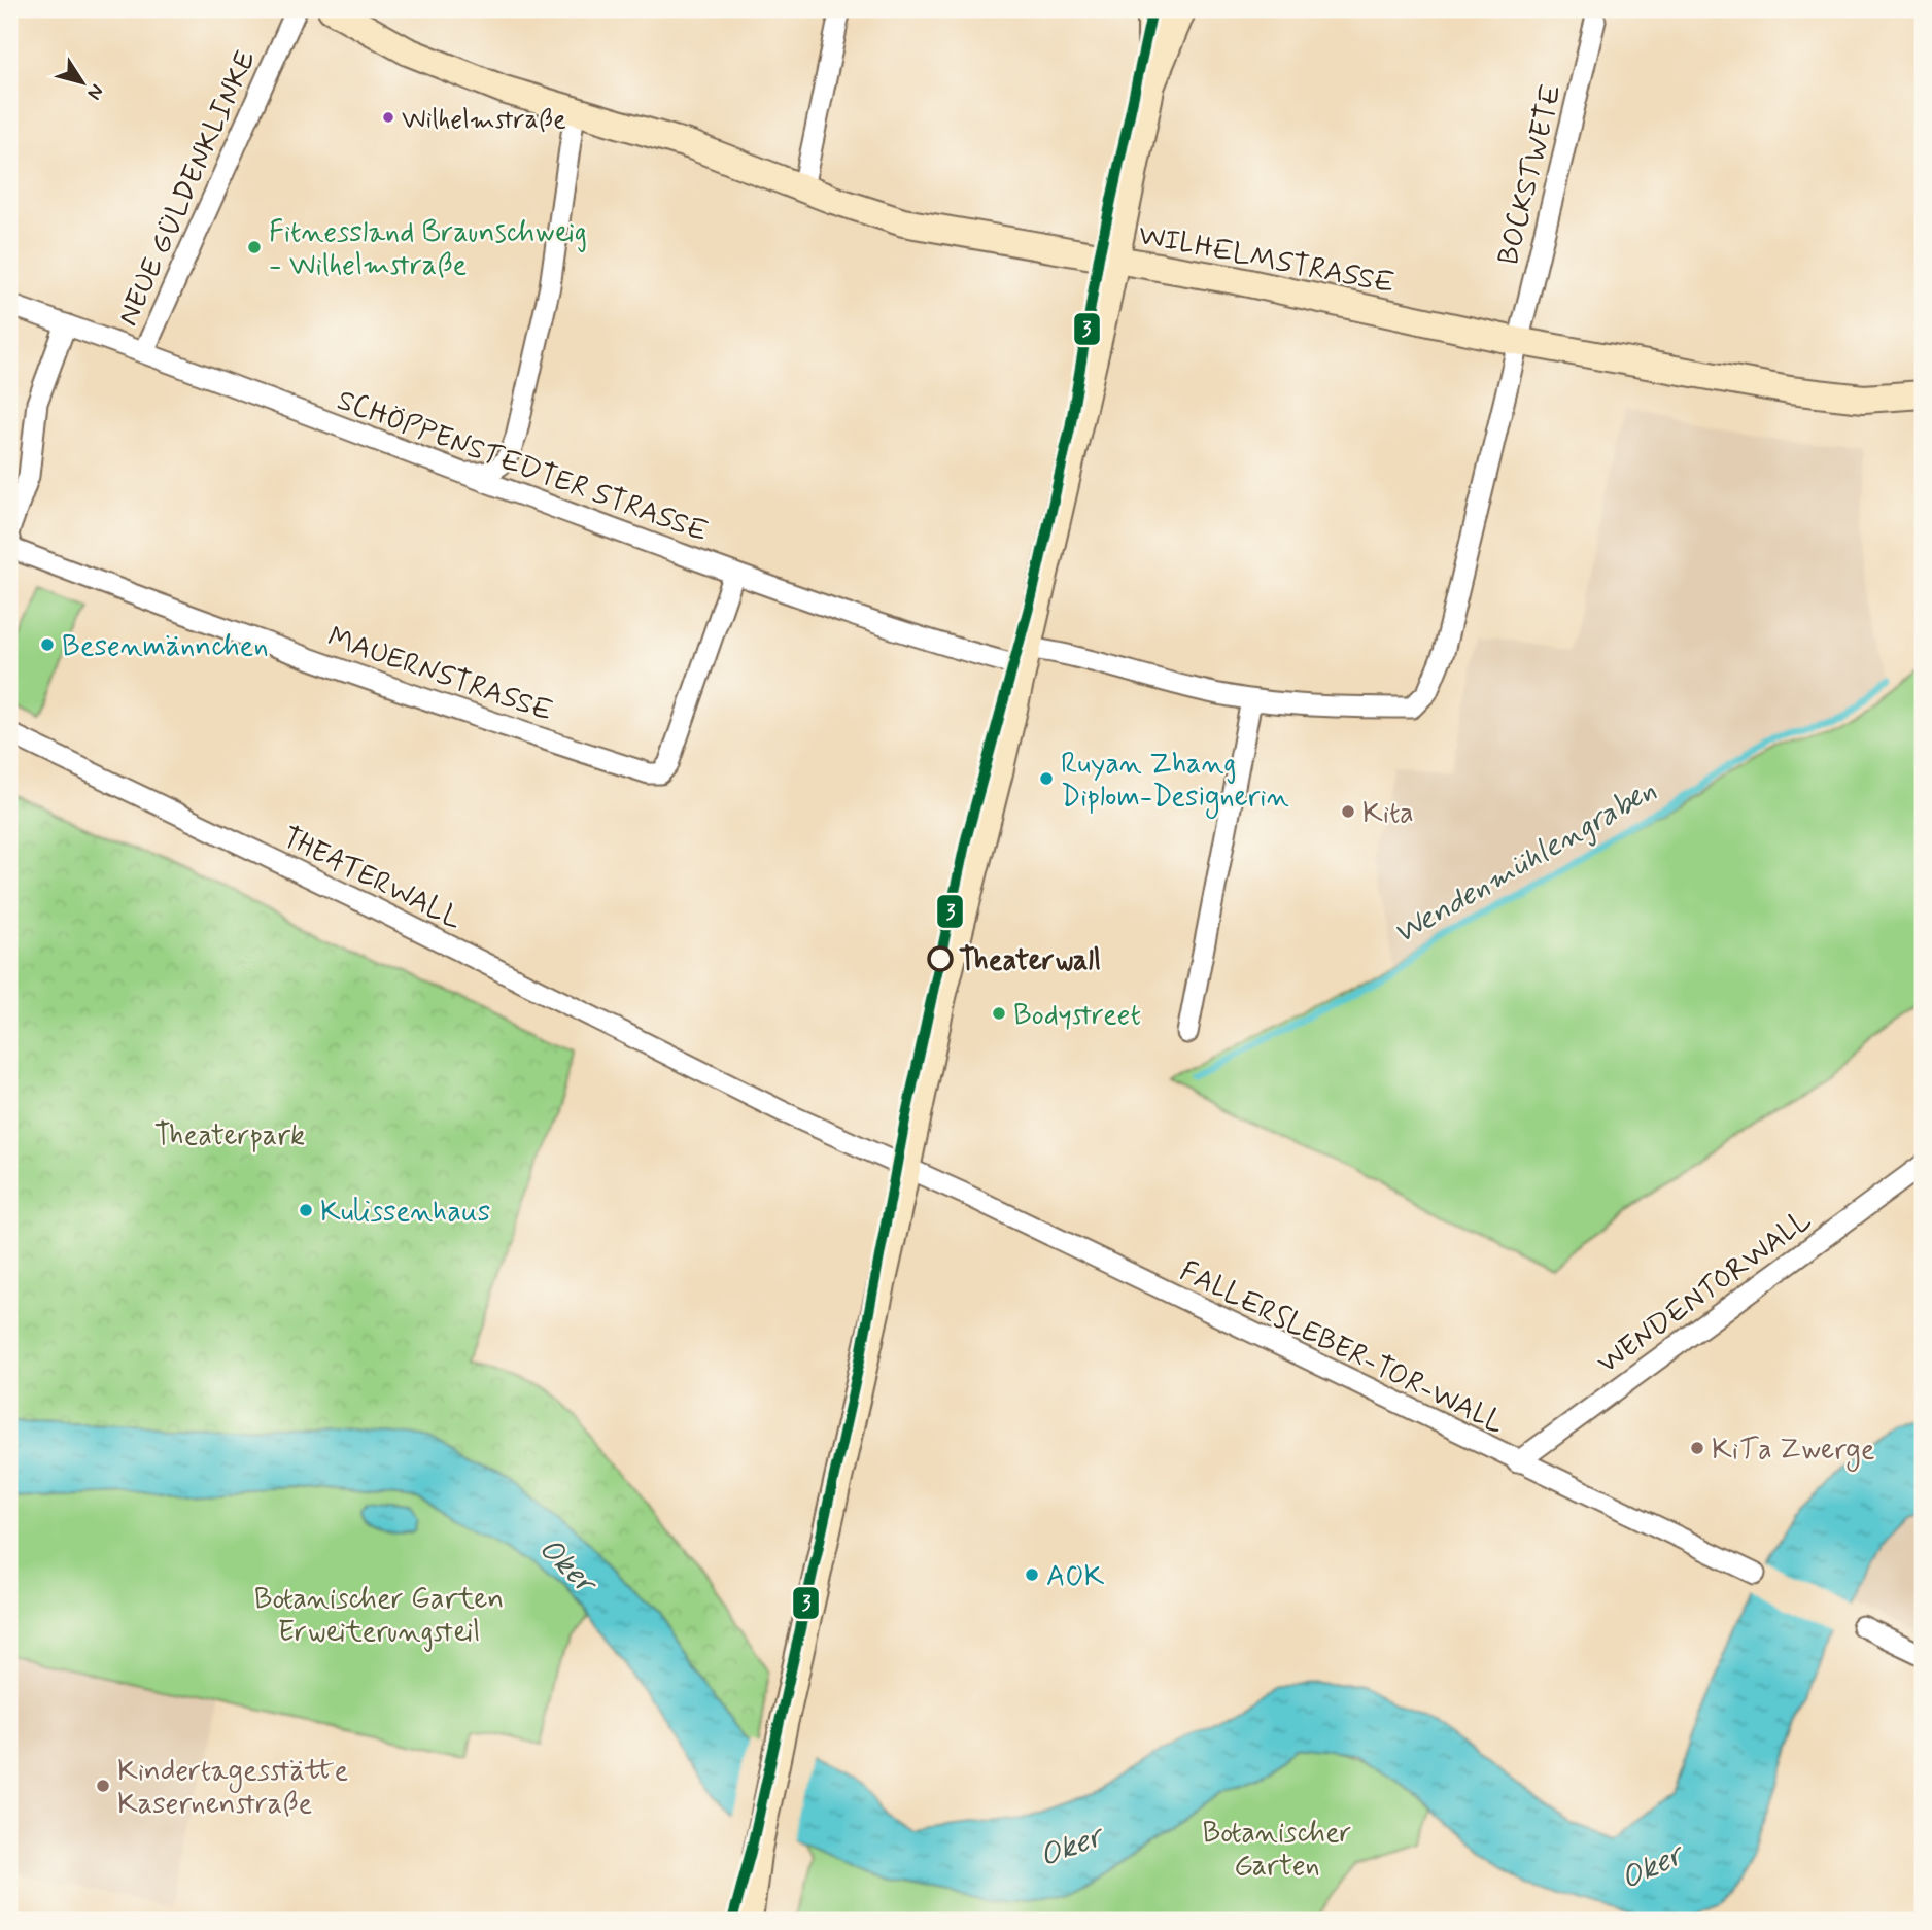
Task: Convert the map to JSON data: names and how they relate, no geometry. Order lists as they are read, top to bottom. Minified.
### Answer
{"streets":{"main road":["WILHELMSTRASSE"],"street":["BOCKSTWETE","NEUE GÜLDENKLINKE","SCHÖPPENSTEDTER STRASSE","MAUERNSTRASSE","THEATERWALL","WENDENTORWALL","FALLERSLEBER-TOR-WALL"]},"crossings":[["BOCKSTWETE","WILHELMSTRASSE"],["BOCKSTWETE","SCHÖPPENSTEDTER STRASSE"],["NEUE GÜLDENKLINKE","SCHÖPPENSTEDTER STRASSE"],["SCHÖPPENSTEDTER STRASSE","MAUERNSTRASSE"],["THEATERWALL","FALLERSLEBER-TOR-WALL"],["WENDENTORWALL","FALLERSLEBER-TOR-WALL"]],"water":["Wendenmühlengraben","Oker"],"parks":["Theaterpark","Botanischer Garten Erweiterungsteil","Botanischer Garten"],"places":["Wilhelmstraße","Fitnessland Braunschweig - Wilhelmstraße","Besenmännchen","Ruyan Zhang Diplom-Designerin","Kita","Theaterwall","Bodystreet","Kulissenhaus","KiTa Zwerge","AOK","Kindertagesstätte Kasernenstraße"],"lines":["transit line 3"],"north":"bottom right"}
